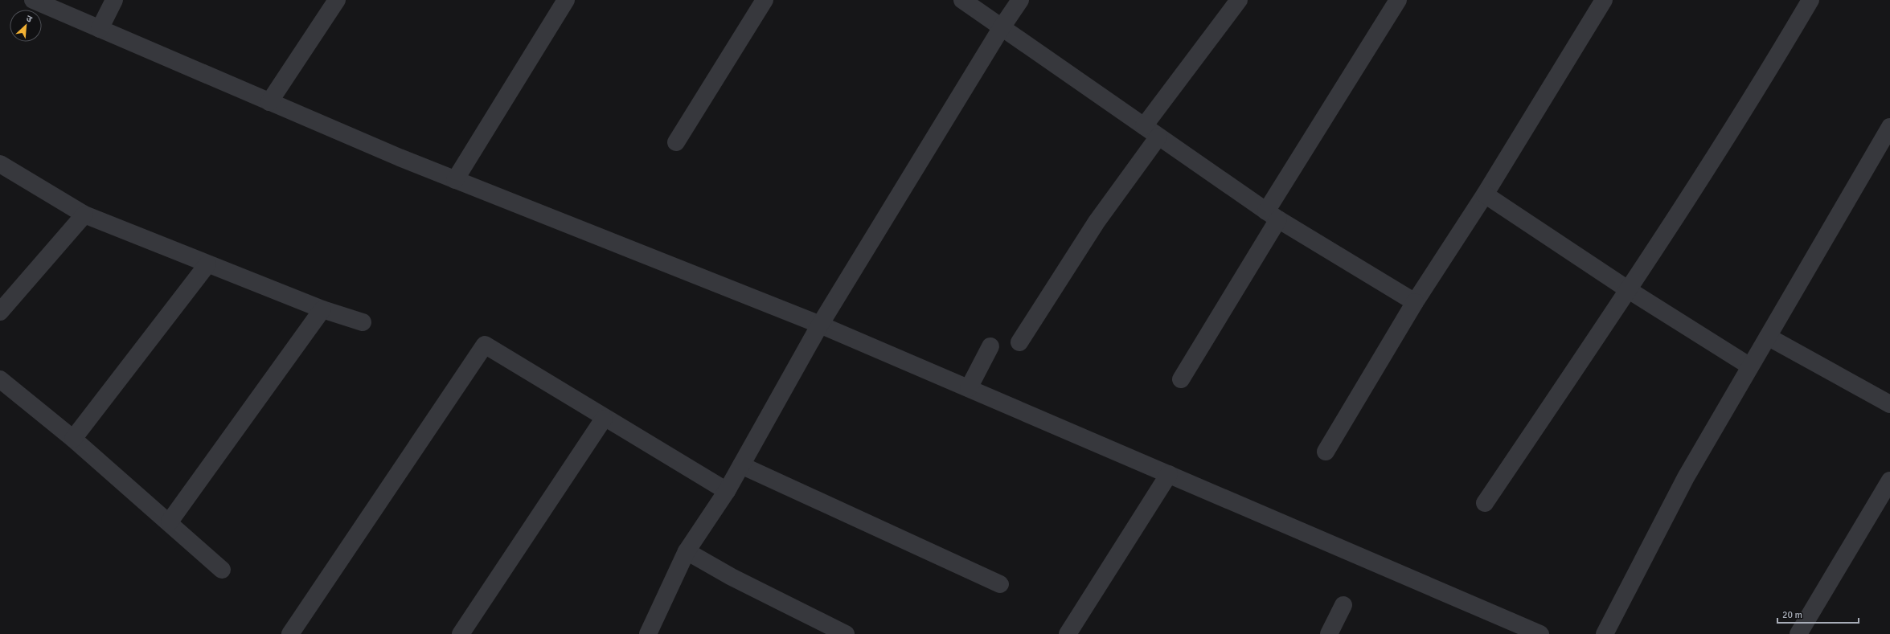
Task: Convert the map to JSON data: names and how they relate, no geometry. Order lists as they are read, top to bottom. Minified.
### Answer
{"scale_bar":"20 m","north":"top right"}
